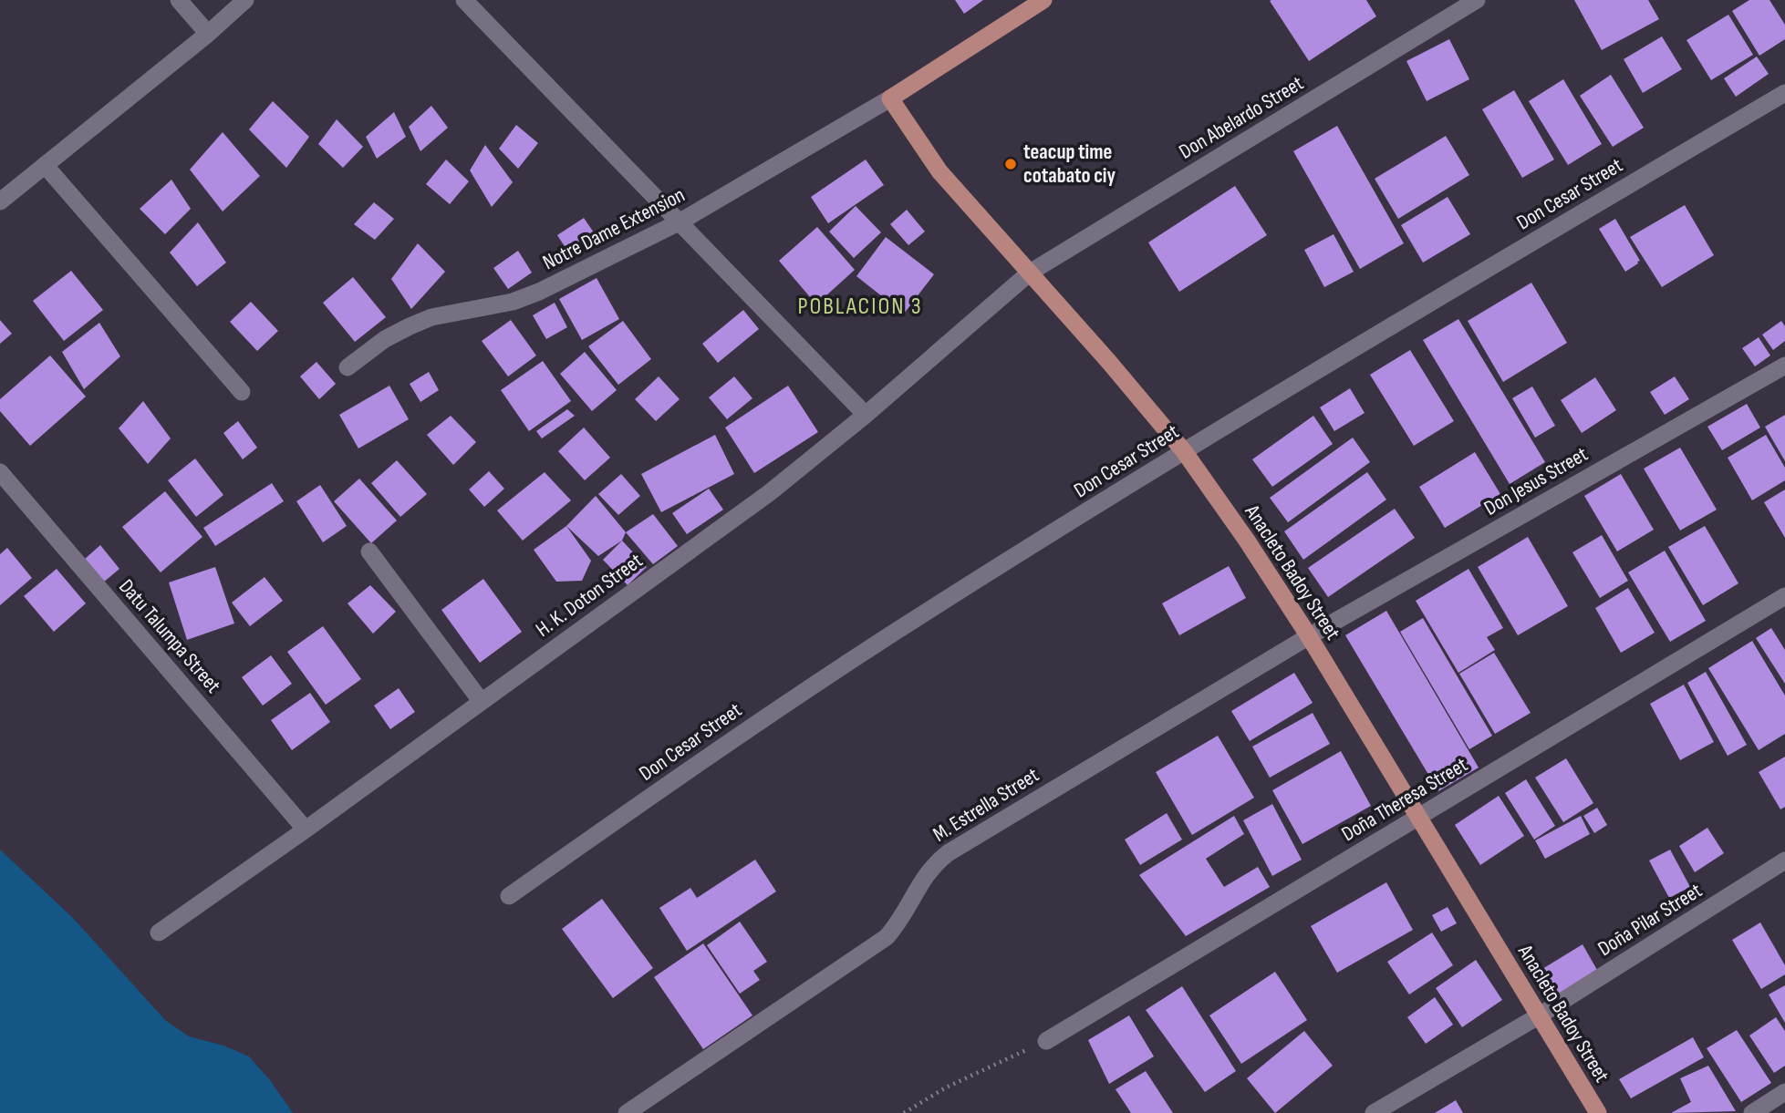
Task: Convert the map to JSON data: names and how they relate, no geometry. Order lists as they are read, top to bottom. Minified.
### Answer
{"streets":{"main road":["Anacleto Badoy Street"],"street":["Don Abelardo Street","Don Cesar Street","Notre Dame Extension","Don Jesus Street","H. K. Doton Street","Datu Talumpa Street","Doña Theresa Street","M. Estrella Street","Doña Pilar Street"]},"crossings":[["Don Abelardo Street","Anacleto Badoy Street"],["Don Abelardo Street","H. K. Doton Street"],["Don Cesar Street","Anacleto Badoy Street"],["Notre Dame Extension","Anacleto Badoy Street"],["Don Jesus Street","Anacleto Badoy Street"],["Don Jesus Street","M. Estrella Street"],["Anacleto Badoy Street","H. K. Doton Street"],["Anacleto Badoy Street","Doña Theresa Street"],["Anacleto Badoy Street","M. Estrella Street"],["Anacleto Badoy Street","Doña Pilar Street"],["H. K. Doton Street","Datu Talumpa Street"]],"districts":["POBLACION 3"],"places":["teacup time cotabato ciy"]}
